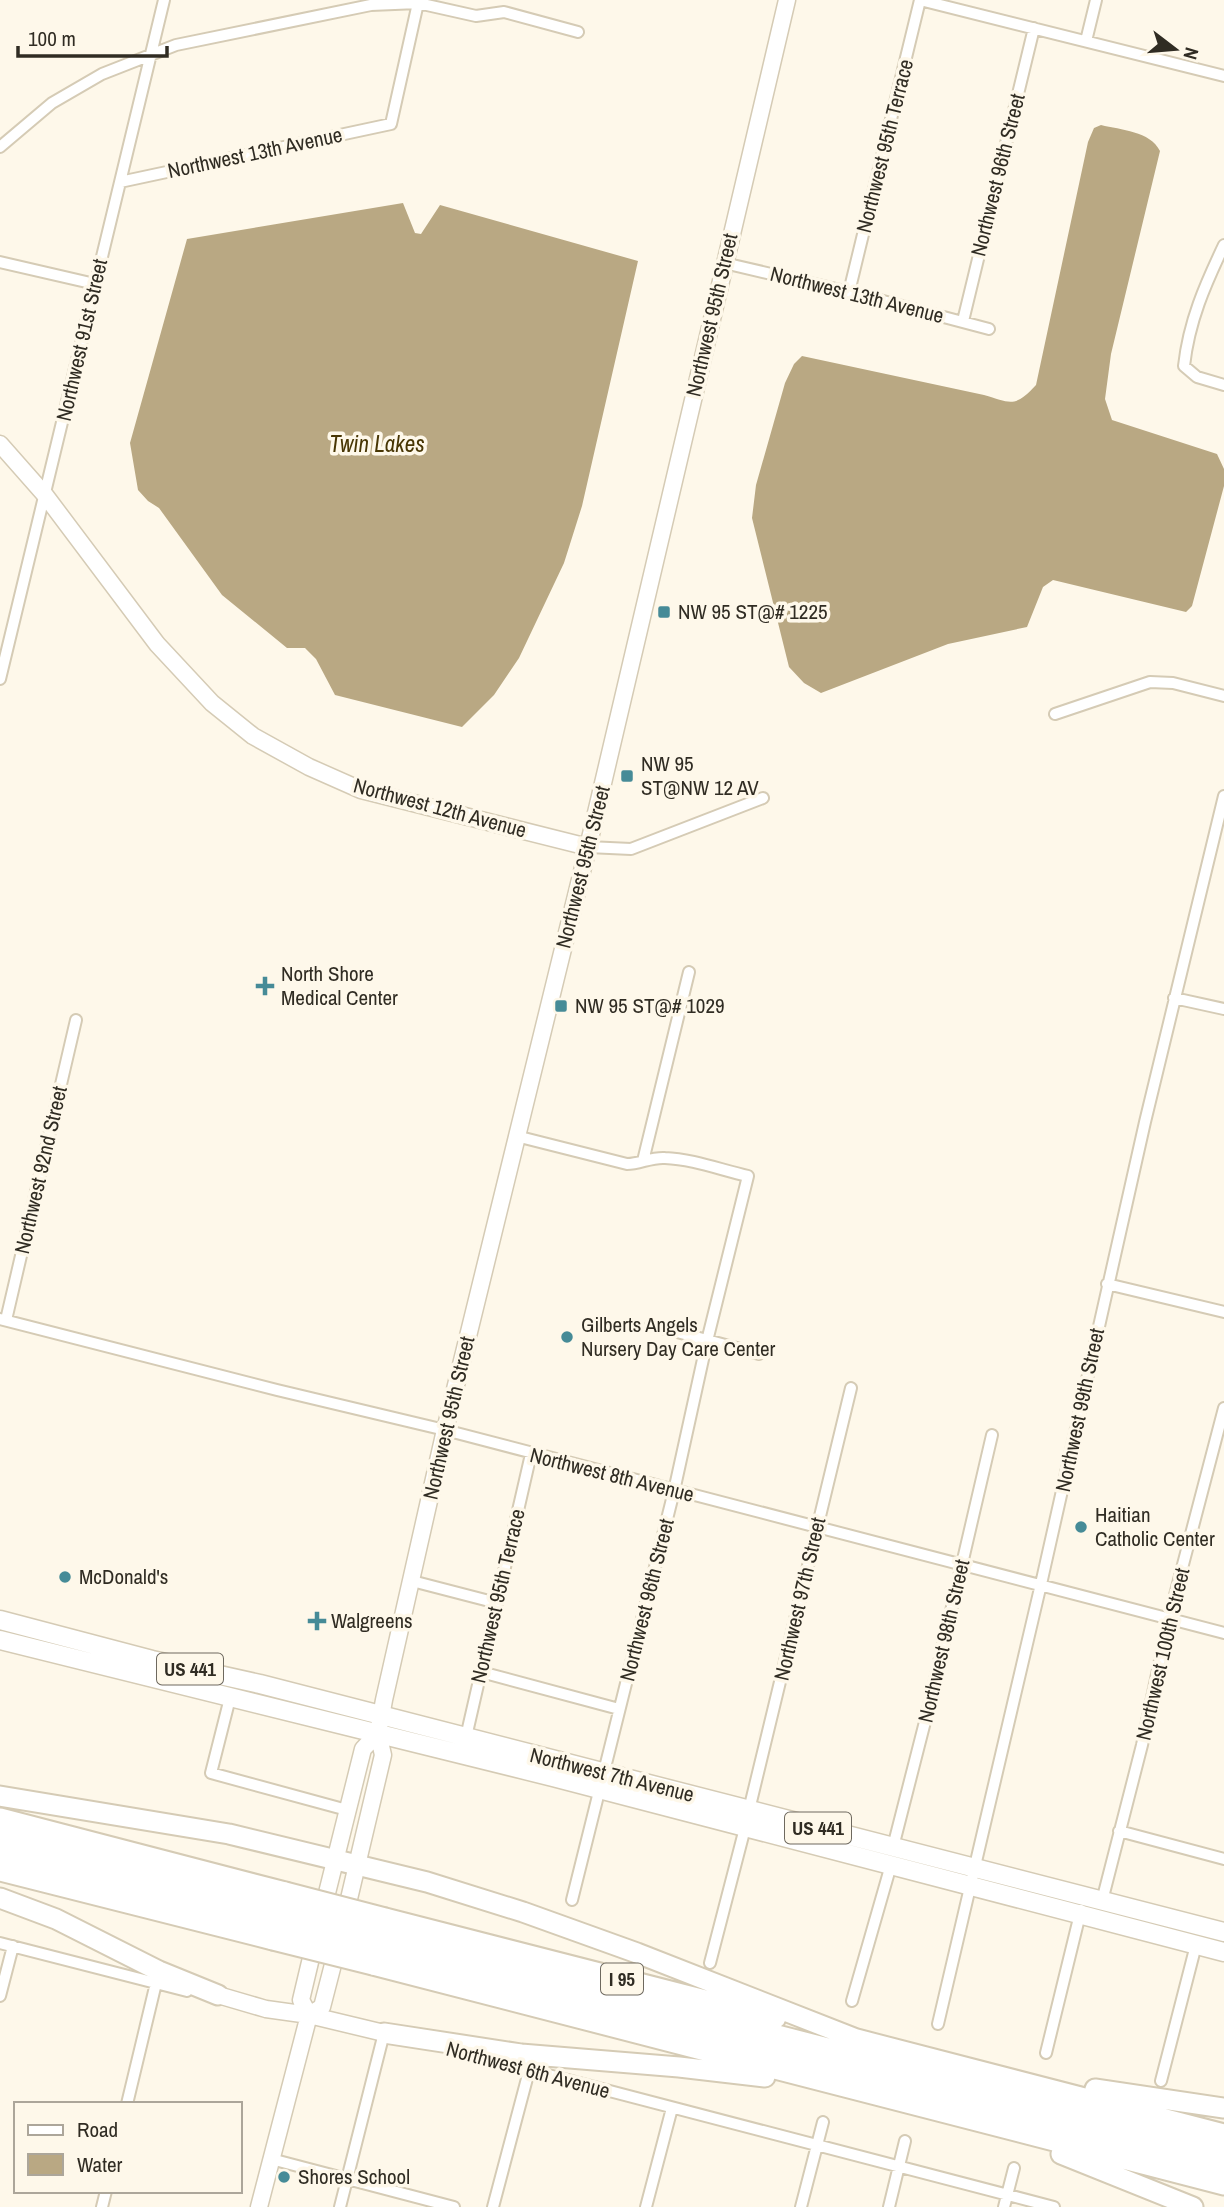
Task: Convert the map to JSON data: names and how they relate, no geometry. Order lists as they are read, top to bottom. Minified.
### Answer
{"streets":{"highway":["I 95"],"main road":["Northwest 95th Street","Northwest 12th Avenue","US 441","Northwest 7th Avenue","Northwest 6th Avenue"],"street":["Northwest 95th Terrace","Northwest 13th Avenue","Northwest 96th Street","Northwest 91st Street","Northwest 92nd Street","Northwest 99th Street","Northwest 8th Avenue","Northwest 97th Street","Northwest 98th Street","Northwest 100th Street"]},"crossings":[["Northwest 95th Terrace","Northwest 13th Avenue"],["Northwest 95th Terrace","Northwest 8th Avenue"],["Northwest 95th Terrace","Northwest 7th Avenue"],["Northwest 13th Avenue","Northwest 96th Street"],["Northwest 13th Avenue","Northwest 95th Street"],["Northwest 13th Avenue","Northwest 91st Street"],["Northwest 96th Street","Northwest 8th Avenue"],["Northwest 96th Street","Northwest 7th Avenue"],["Northwest 95th Street","Northwest 12th Avenue"],["Northwest 95th Street","Northwest 8th Avenue"],["Northwest 95th Street","Northwest 7th Avenue"],["Northwest 95th Street","Northwest 6th Avenue"],["Northwest 91st Street","Northwest 12th Avenue"],["Northwest 92nd Street","Northwest 8th Avenue"],["Northwest 99th Street","Northwest 8th Avenue"],["Northwest 99th Street","Northwest 7th Avenue"],["Northwest 8th Avenue","Northwest 97th Street"],["Northwest 8th Avenue","Northwest 98th Street"],["Northwest 8th Avenue","Northwest 100th Street"],["Northwest 97th Street","Northwest 7th Avenue"],["Northwest 98th Street","Northwest 7th Avenue"],["Northwest 100th Street","Northwest 7th Avenue"]],"water":["Twin Lakes"],"places":{"transit":["NW 95 ST@# 1225","NW 95 ST@NW 12 AV","NW 95 ST@# 1029"],"health":["North Shore Medical Center","Walgreens"],"other":["Gilberts Angels Nursery Day Care Center","Haitian Catholic Center","McDonald's","Shores School"]},"legend":["Road","Water"],"scale_bar":"100 m","north":"right"}
